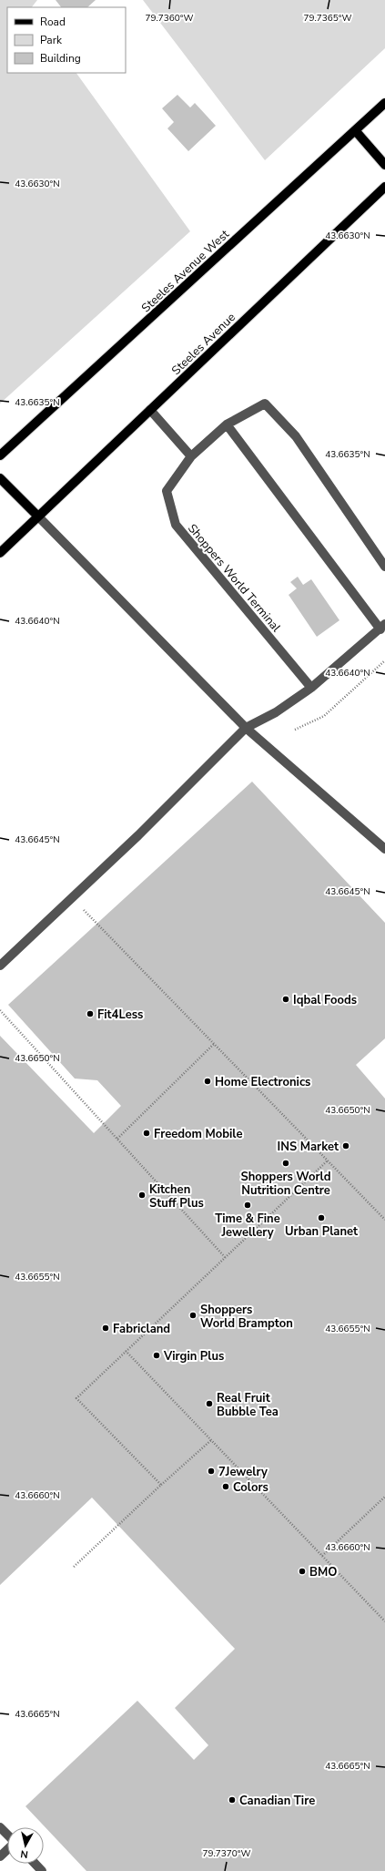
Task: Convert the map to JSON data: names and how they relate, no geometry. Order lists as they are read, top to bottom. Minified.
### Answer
{"streets":{"main road":["Steeles Avenue West","Steeles Avenue"],"lane":["Shoppers World Terminal"]},"places":["Iqbal Foods","Fit4Less","Home Electronics","Freedom Mobile","INS Market","Shoppers World Nutrition Centre","Kitchen Stuff Plus","Time & Fine Jewellery","Urban Planet","Shoppers World Brampton","Fabricland","Virgin Plus","Real Fruit Bubble Tea","7Jewelry","Colors","BMO","Canadian Tire"],"legend":["Road","Park","Building"],"north":"bottom","coordinates":["79.7360°W","79.7365°W","43.6630°N","43.6635°N","43.6640°N","43.6645°N","43.6650°N","43.6655°N","43.6660°N","43.6665°N","79.7370°W"]}
